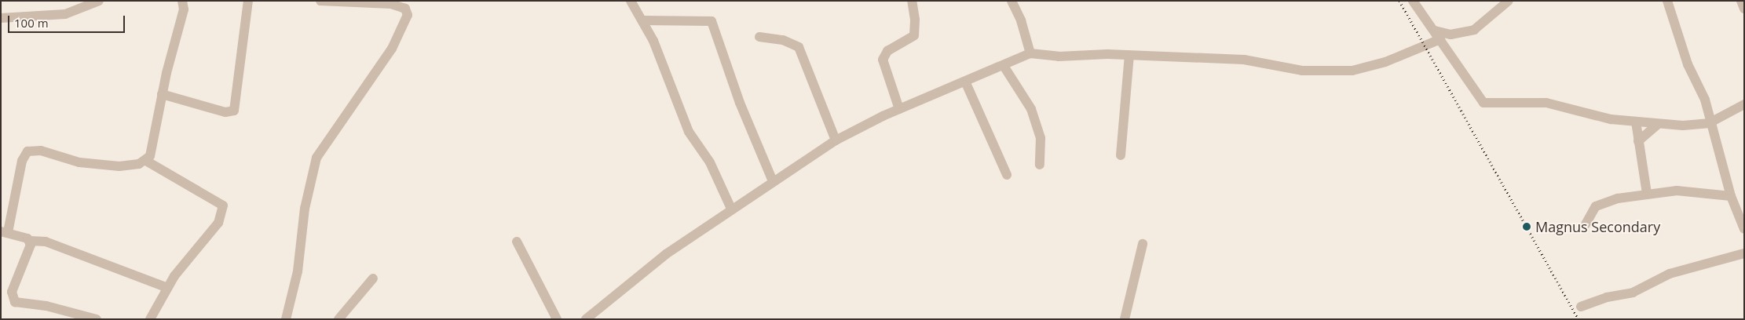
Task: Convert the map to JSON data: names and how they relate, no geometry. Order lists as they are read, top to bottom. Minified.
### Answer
{"places":["Magnus Secondary"],"scale_bar":"100 m"}
